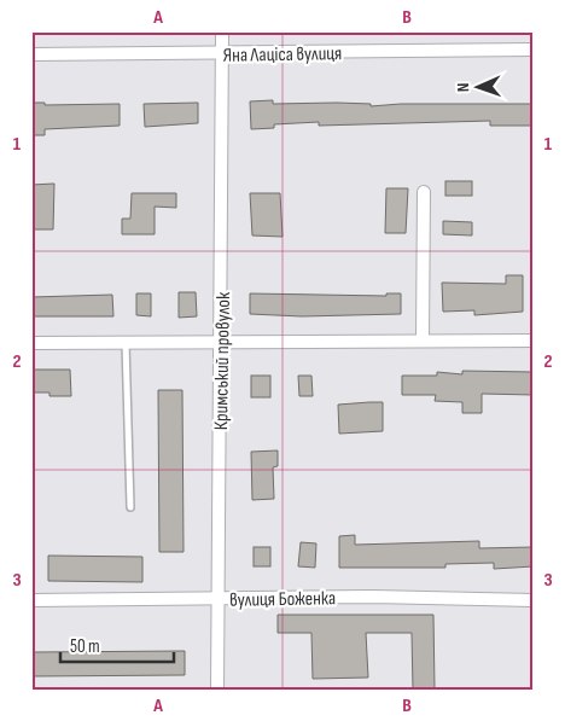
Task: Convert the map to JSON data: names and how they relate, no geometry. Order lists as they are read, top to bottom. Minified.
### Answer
{"streets":{"street":["Яна Лаціса вулиця","Кримський провулок","вулиця Боженка"]},"crossings":[["Яна Лаціса вулиця","Кримський провулок"],["Кримський провулок","вулиця Боженка"]],"scale_bar":"50 m","north":"left","grid":{"columns":["A","B"],"rows":["1","2","3"]}}
